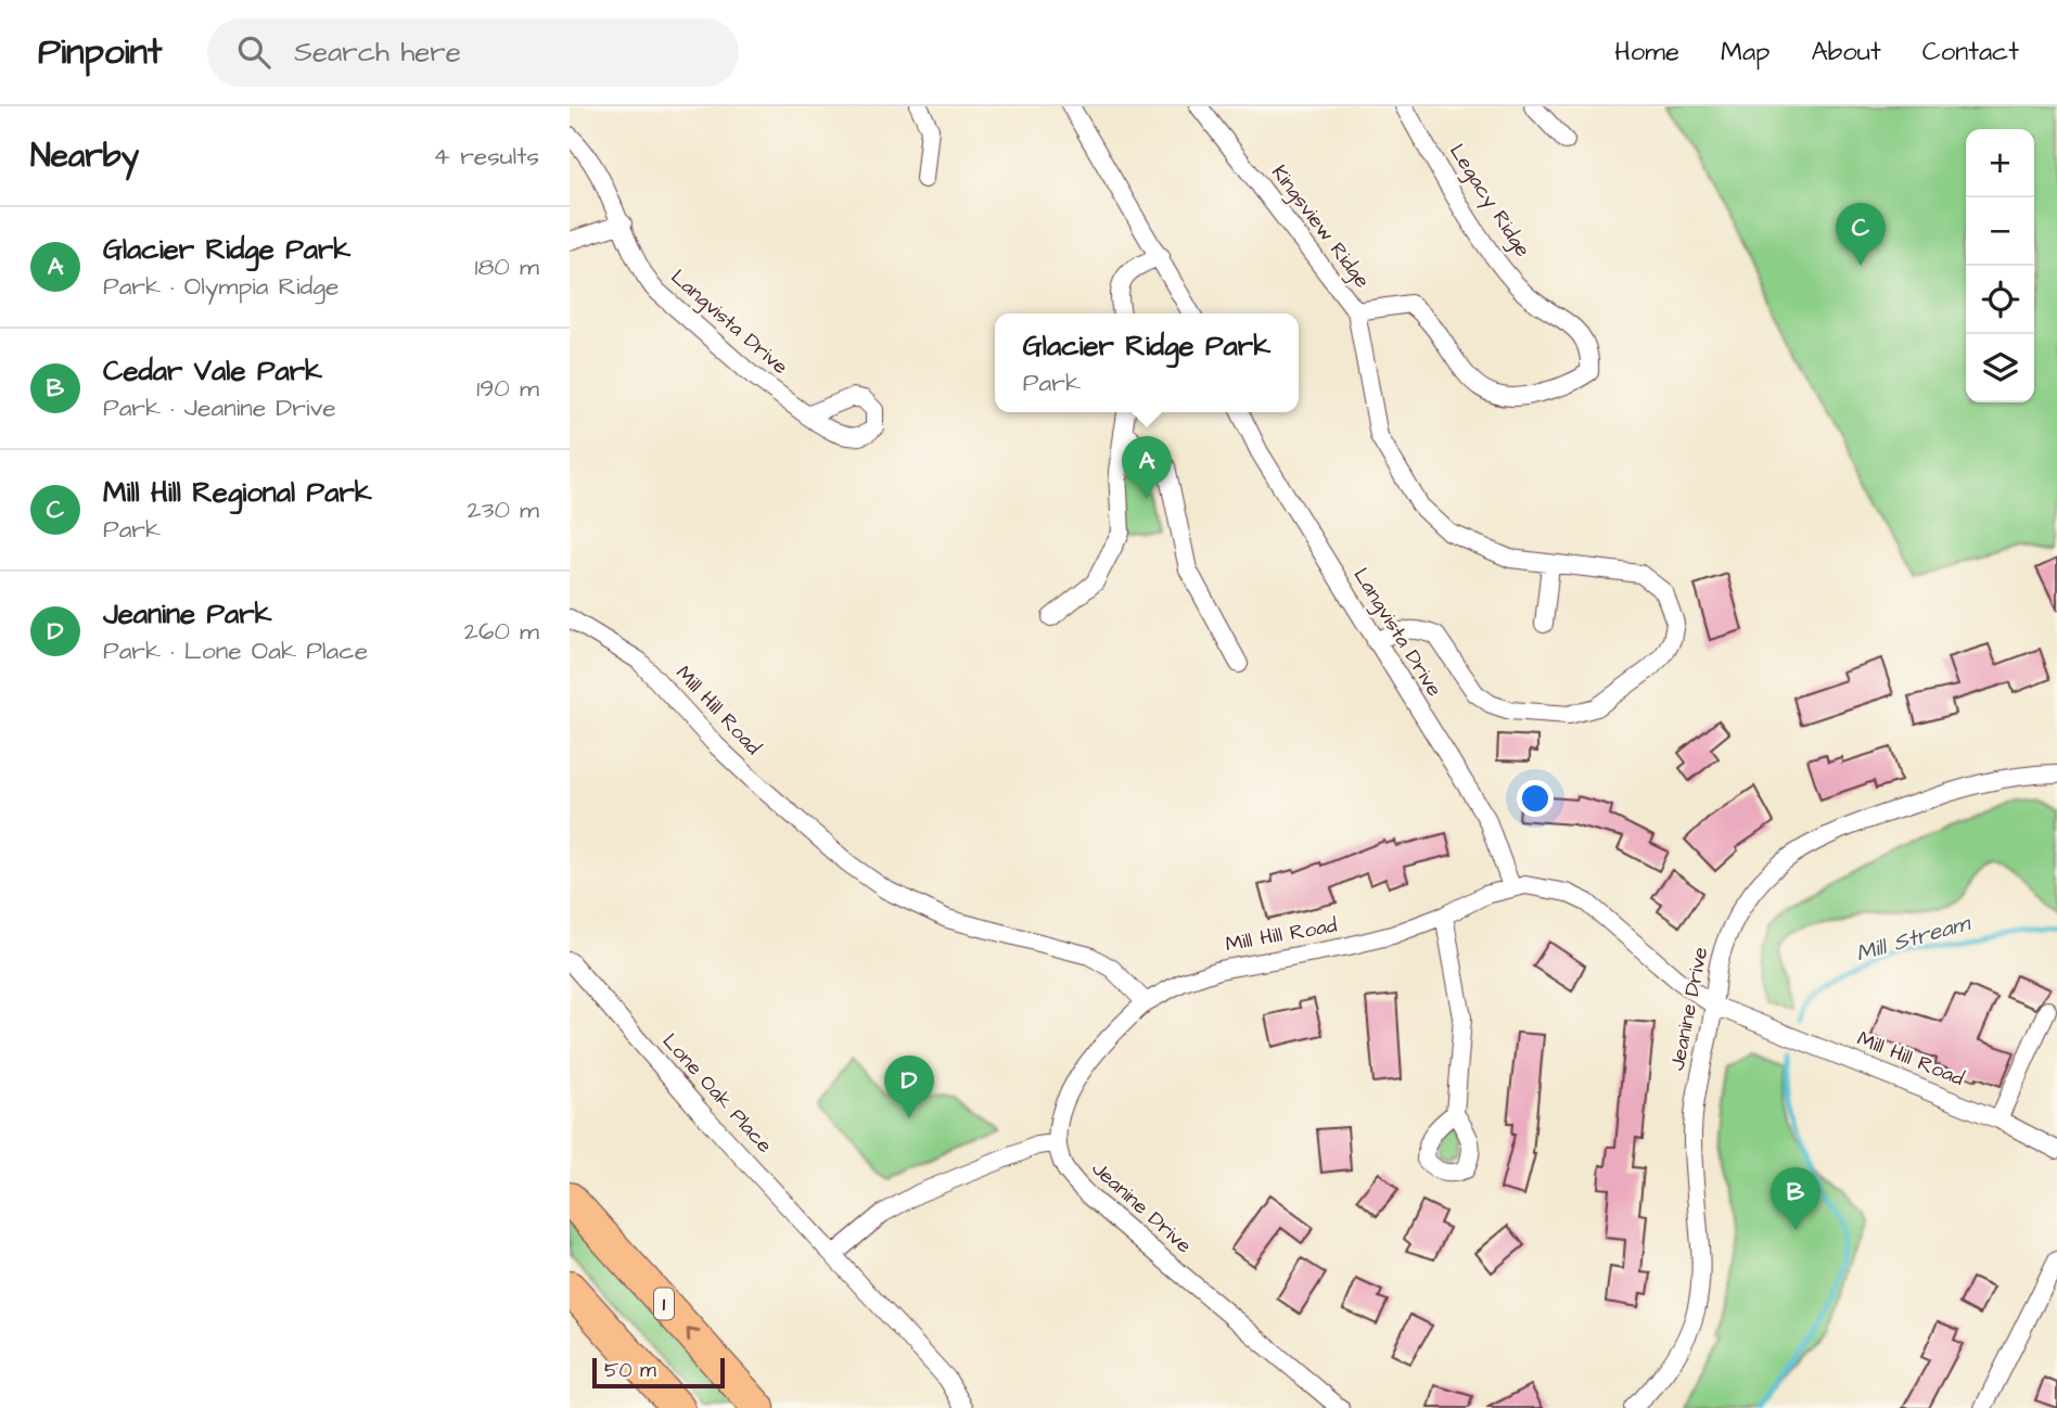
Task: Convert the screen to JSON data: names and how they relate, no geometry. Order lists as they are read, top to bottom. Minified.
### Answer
{"streets":{"highway":["1"],"street":["Legacy Ridge","Kingsview Ridge","Langvista Drive","Mill Hill Road","Jeanine Drive","Lone Oak Place"]},"crossings":[["Legacy Ridge","Kingsview Ridge"],["Kingsview Ridge","Langvista Drive"],["Langvista Drive","Mill Hill Road"],["Mill Hill Road","Jeanine Drive"]],"water":["Mill Stream"],"scale_bar":"50 m","page":{"header":"Pinpoint","search":"Search here","nav":["Home","Map","About","Contact"],"heading":["Nearby","4 results"],"map_buttons":["+","−"],"pins":["C","A","D","B"],"list":[{"mark":"A","name":"Glacier Ridge Park","note":"Park · Olympia Ridge","value":"180 m"},{"mark":"B","name":"Cedar Vale Park","note":"Park · Jeanine Drive","value":"190 m"},{"mark":"C","name":"Mill Hill Regional Park","note":"Park","value":"230 m"},{"mark":"D","name":"Jeanine Park","note":"Park · Lone Oak Place","value":"260 m"}],"popup":["Glacier Ridge Park","Park"],"scale":"50 m"}}
